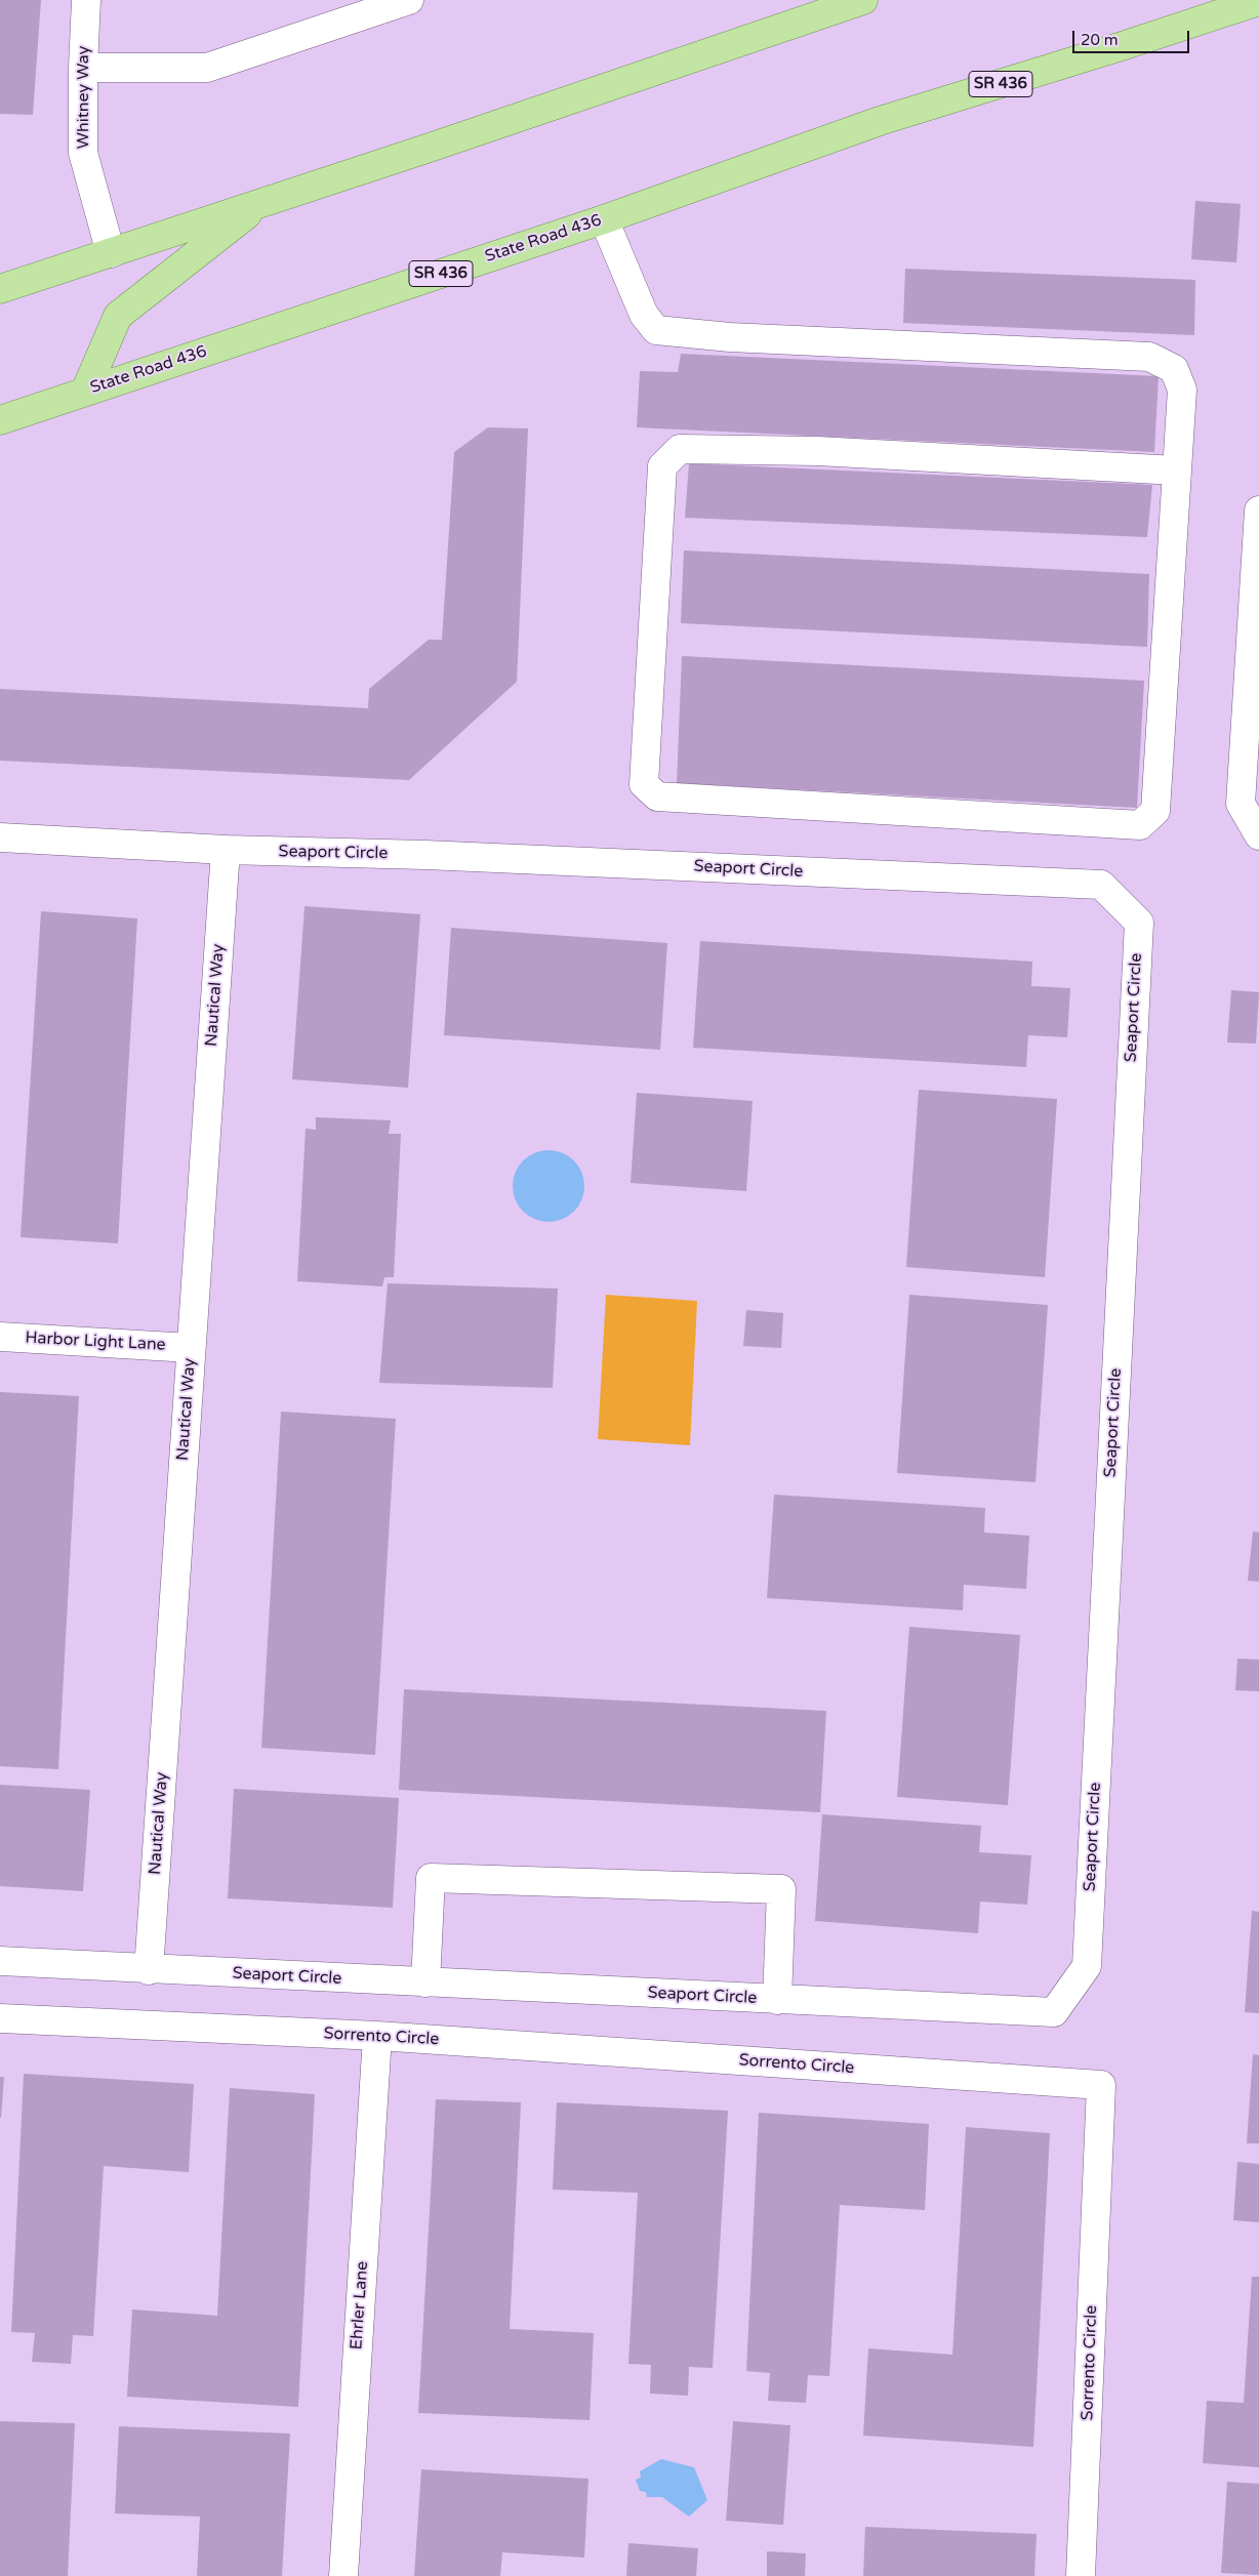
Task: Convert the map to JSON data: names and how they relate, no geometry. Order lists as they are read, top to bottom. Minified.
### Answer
{"streets":{"main road":["SR 436","State Road 436"],"street":["Whitney Way","Seaport Circle","Nautical Way","Harbor Light Lane","Sorrento Circle","Ehrler Lane"]},"crossings":[["SR 436","State Road 436"],["Seaport Circle","Nautical Way"],["Nautical Way","Harbor Light Lane"],["Sorrento Circle","Ehrler Lane"]],"scale_bar":"20 m"}
